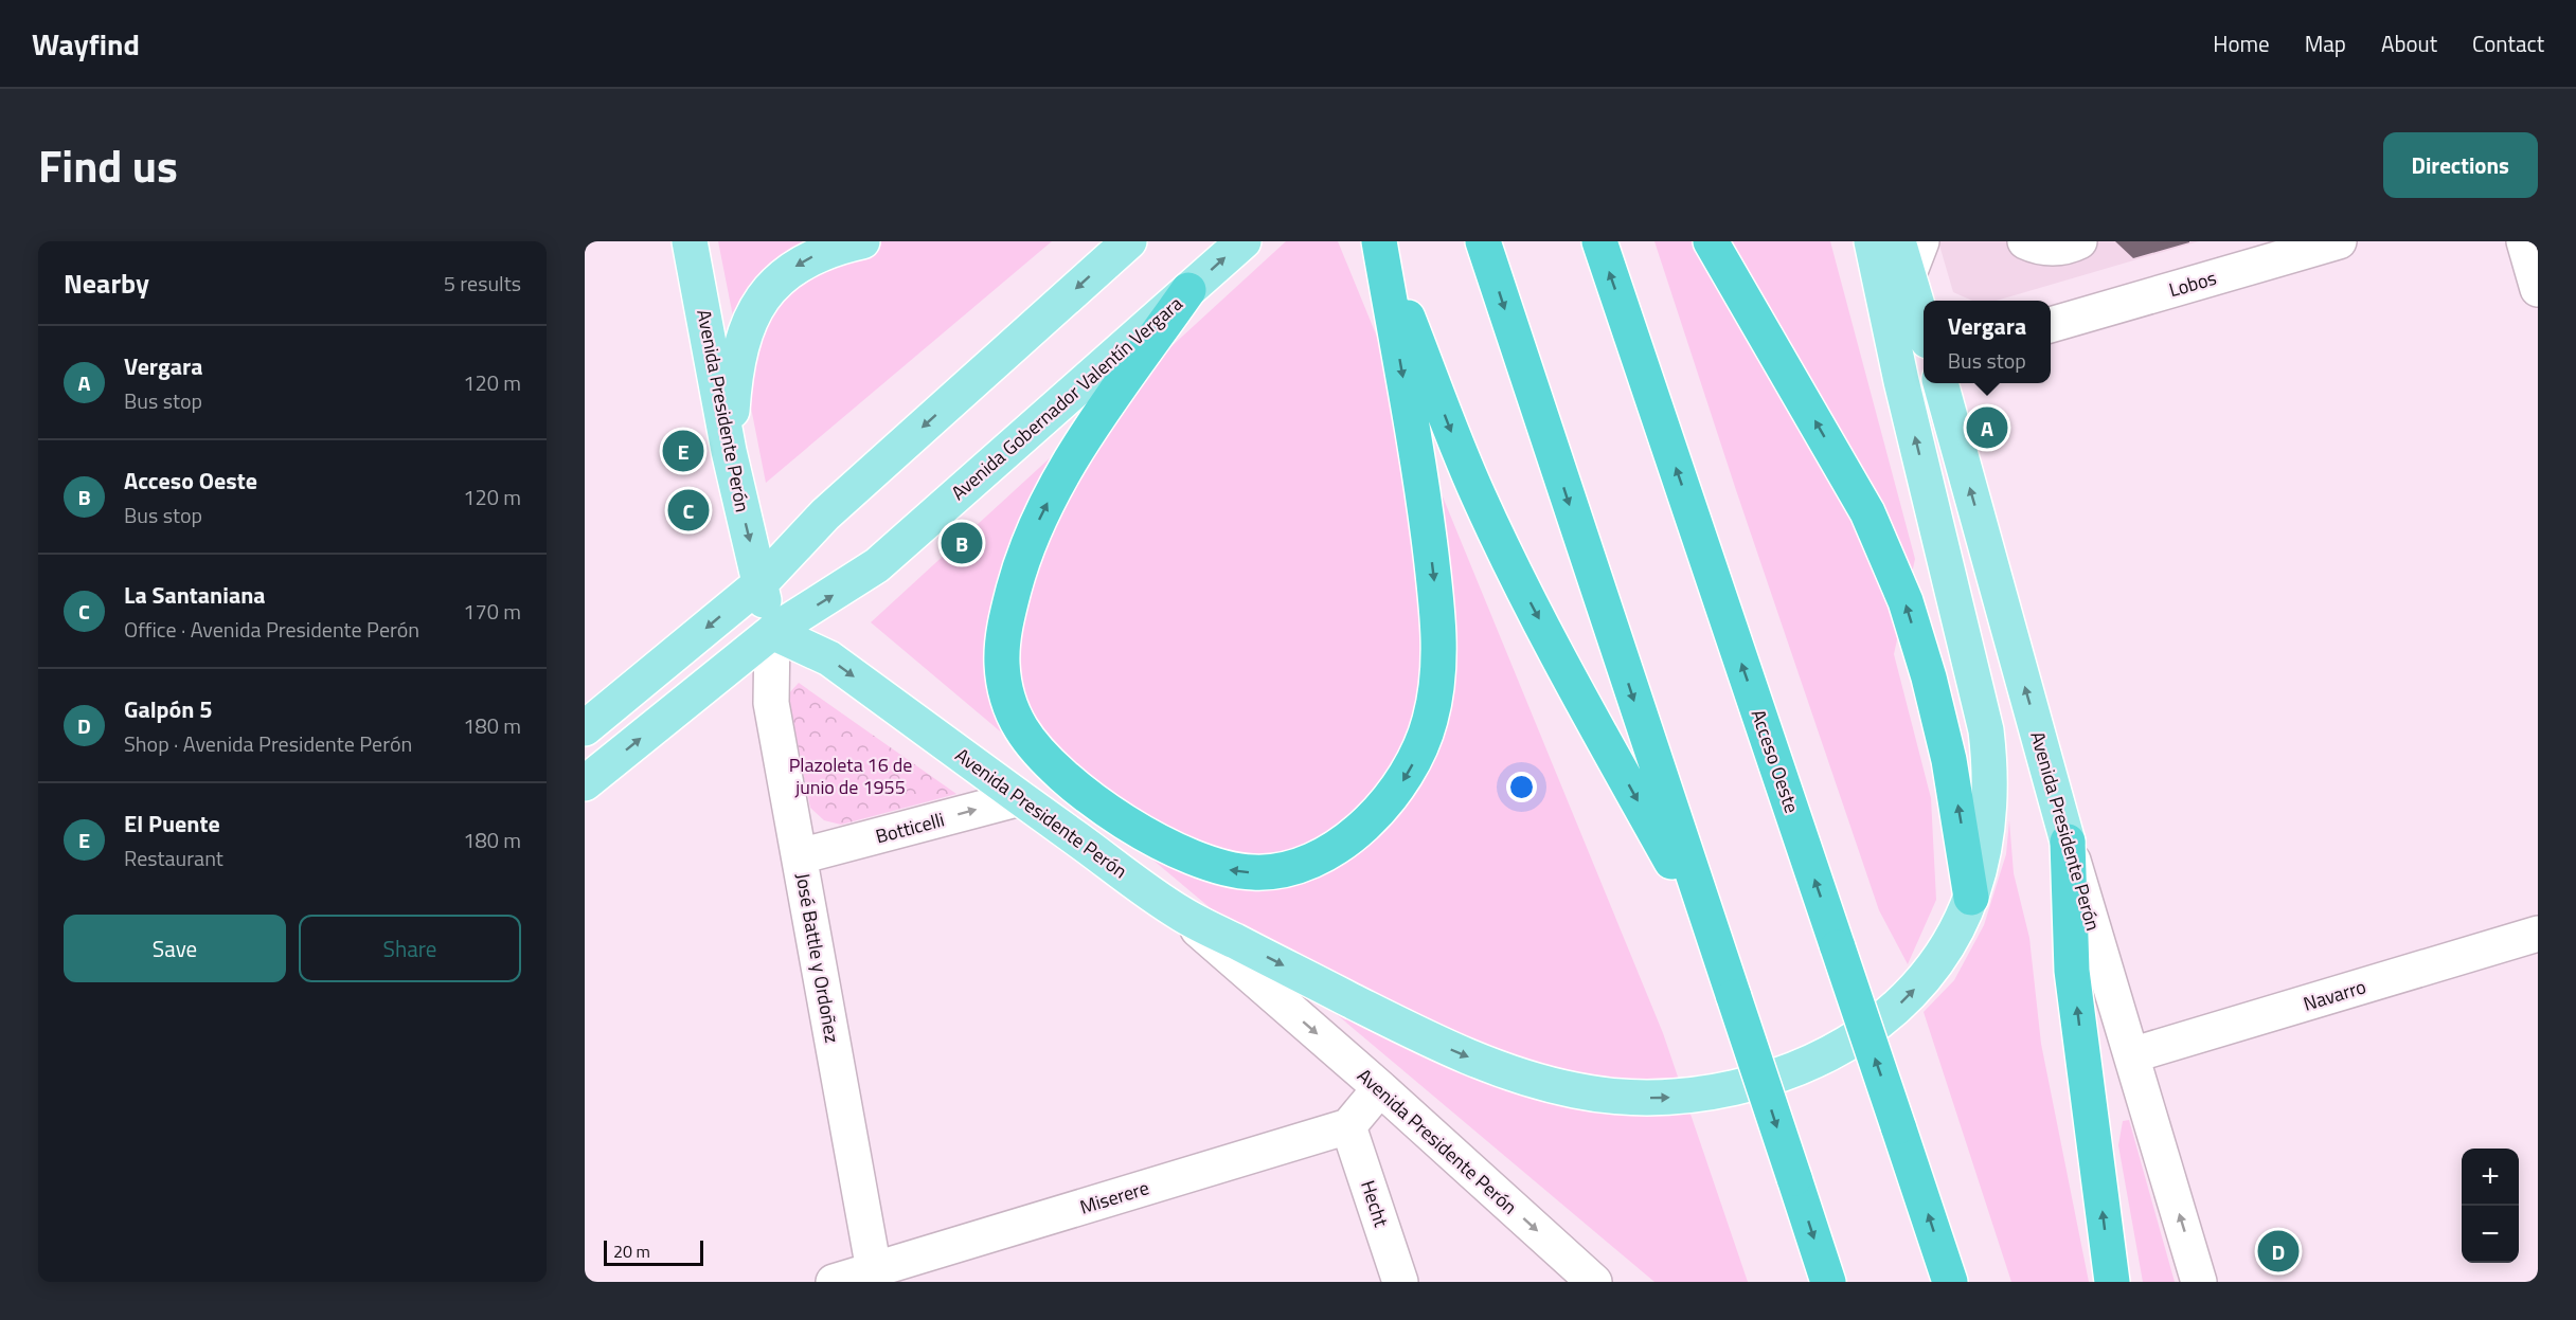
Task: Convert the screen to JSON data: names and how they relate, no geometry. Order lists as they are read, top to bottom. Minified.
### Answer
{"streets":{"highway":["Acceso Oeste"],"main road":["Avenida Gobernador Valentín Vergara","Avenida Presidente Perón"],"street":["Lobos","Botticelli","José Battle y Ordoñez","Navarro","Miserere","Hecht"]},"crossings":[["Avenida Gobernador Valentín Vergara","Avenida Presidente Perón"],["Avenida Gobernador Valentín Vergara","José Battle y Ordoñez"],["Avenida Presidente Perón","Botticelli"],["Avenida Presidente Perón","José Battle y Ordoñez"],["Avenida Presidente Perón","Navarro"],["Botticelli","José Battle y Ordoñez"],["José Battle y Ordoñez","Miserere"],["Miserere","Hecht"]],"one_way":["Botticelli"],"parks":["Plazoleta 16 de junio de 1955"],"scale_bar":"20 m","page":{"header":"Wayfind","nav":["Home","Map","About","Contact"],"title":"Find us","buttons":["Directions",["Save","Share"]],"heading":["Nearby","5 results"],"popup":["Vergara","Bus stop"],"list":[{"mark":"A","name":"Vergara","note":"Bus stop","value":"120 m"},{"mark":"B","name":"Acceso Oeste","note":"Bus stop","value":"120 m"},{"mark":"C","name":"La Santaniana","note":"Office · Avenida Presidente Perón","value":"170 m"},{"mark":"D","name":"Galpón 5","note":"Shop · Avenida Presidente Perón","value":"180 m"},{"mark":"E","name":"El Puente","note":"Restaurant","value":"180 m"}],"pins":["A","E","C","B","D"],"map_buttons":["+","−"],"scale":"20 m"}}
